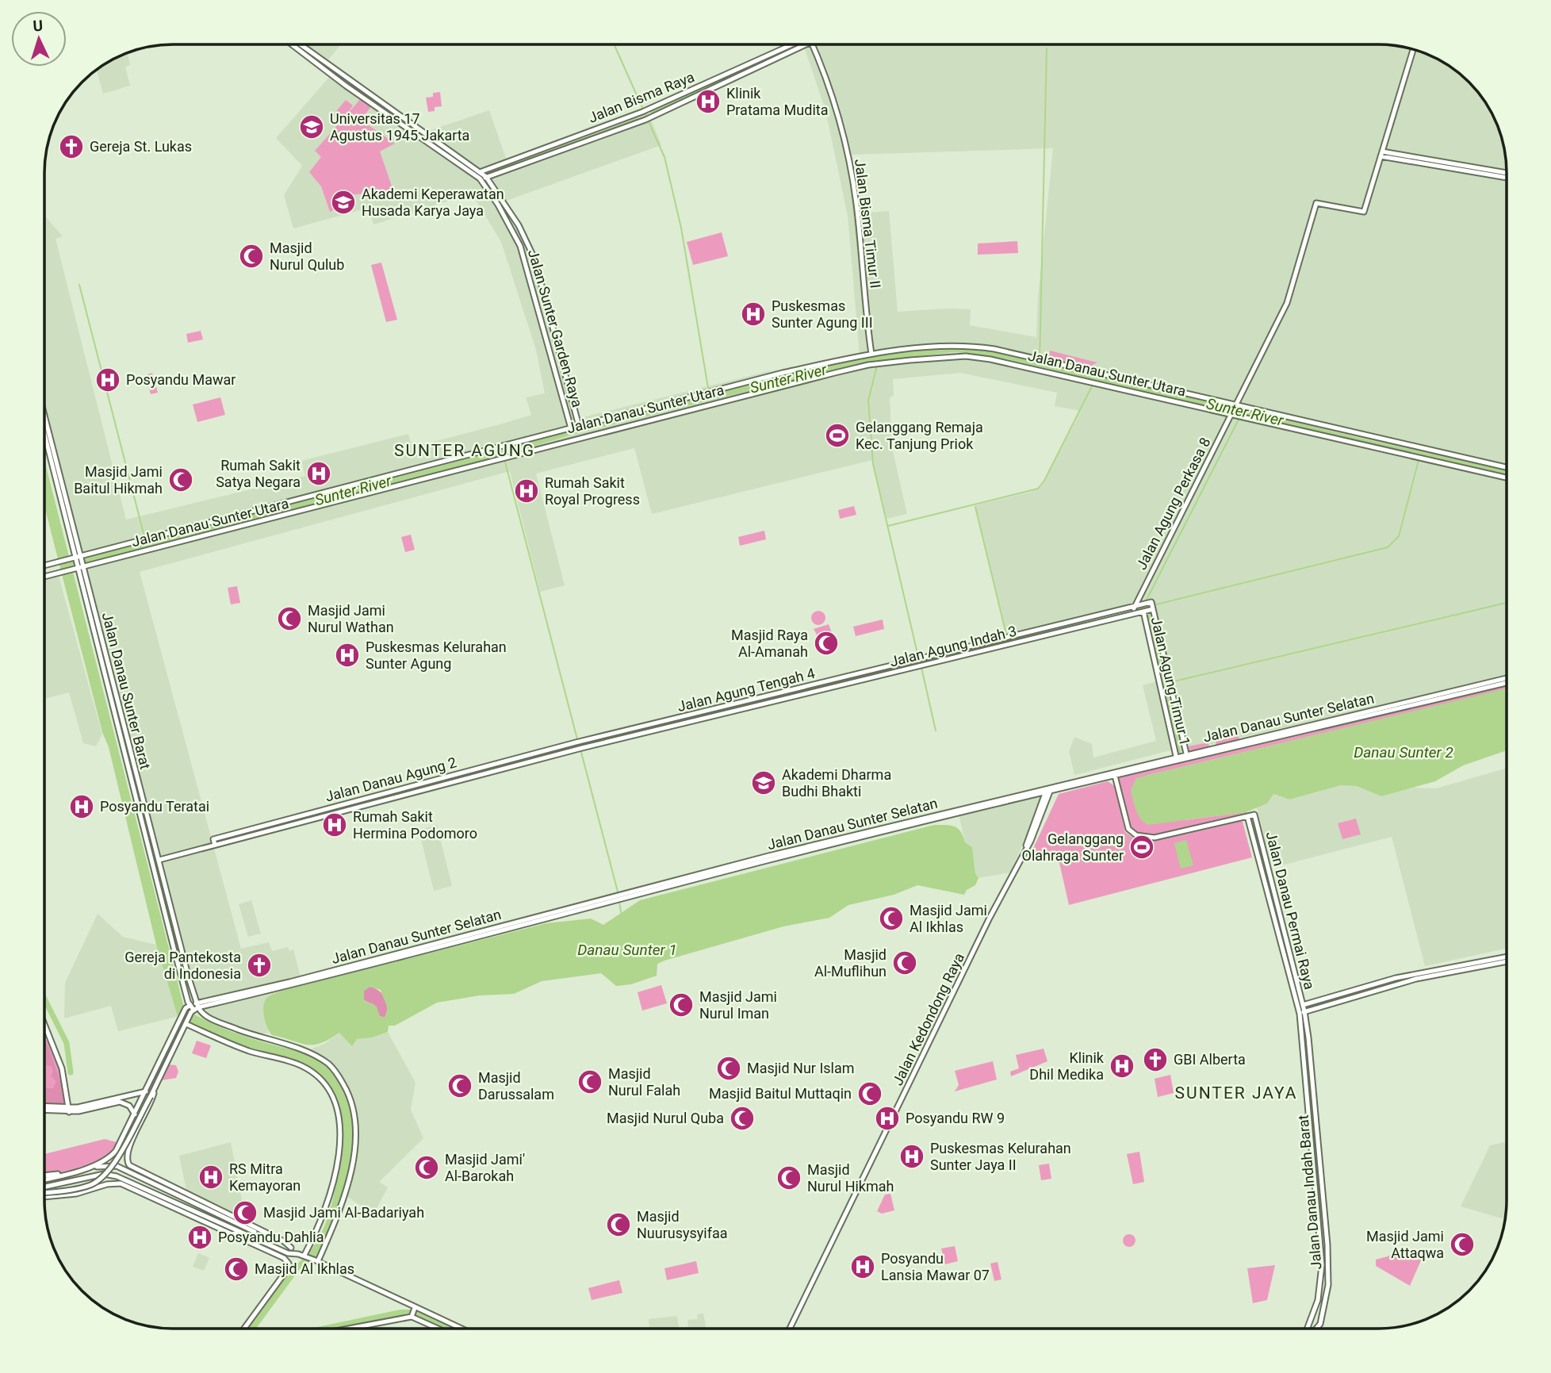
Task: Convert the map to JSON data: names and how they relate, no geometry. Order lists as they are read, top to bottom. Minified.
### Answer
{"streets":{"street":["Jalan Bisma Raya","Jalan Bisma Timur II","Jalan Sunter Garden Raya","Jalan Danau Sunter Utara","Jalan Agung Perkasa 8","Jalan Agung Indah 3","Jalan Agung Timur 1","Jalan Agung Tengah 4","Jalan Danau Sunter Barat","Jalan Danau Sunter Selatan","Jalan Danau Agung 2","Jalan Danau Permai Raya","Jalan Kedondong Raya","Jalan Danau Indah Barat"]},"crossings":[["Jalan Bisma Raya","Jalan Sunter Garden Raya"],["Jalan Bisma Timur II","Jalan Danau Sunter Utara"],["Jalan Sunter Garden Raya","Jalan Danau Sunter Utara"],["Jalan Danau Sunter Utara","Jalan Agung Perkasa 8"],["Jalan Danau Sunter Utara","Jalan Danau Sunter Barat"],["Jalan Agung Perkasa 8","Jalan Agung Indah 3"],["Jalan Agung Indah 3","Jalan Agung Timur 1"],["Jalan Agung Indah 3","Jalan Agung Tengah 4"],["Jalan Agung Timur 1","Jalan Danau Sunter Selatan"],["Jalan Agung Tengah 4","Jalan Danau Agung 2"],["Jalan Danau Sunter Barat","Jalan Danau Sunter Selatan"],["Jalan Danau Sunter Barat","Jalan Danau Agung 2"],["Jalan Danau Sunter Selatan","Jalan Kedondong Raya"],["Jalan Danau Permai Raya","Jalan Danau Indah Barat"]],"districts":["SUNTER AGUNG","SUNTER JAYA"],"water":["Sunter River","Danau Sunter 2","Danau Sunter 1"],"places":{"hospital":["Klinik Pratama Mudita","Puskesmas Sunter Agung III","Posyandu Mawar","Rumah Sakit Satya Negara","Rumah Sakit Royal Progress","Puskesmas Kelurahan Sunter Agung","Posyandu Teratai","Rumah Sakit Hermina Podomoro","Klinik Dhil Medika","Posyandu RW 9","Puskesmas Kelurahan Sunter Jaya II","RS Mitra Kemayoran","Posyandu Dahlia","Posyandu Lansia Mawar 07"],"school or university":["Universitas 17 Agustus 1945 Jakarta","Akademi Keperawatan Husada Karya Jaya","Akademi Dharma Budhi Bhakti"],"church":["Gereja St. Lukas","Gereja Pantekosta di Indonesia","GBI Alberta"],"mosque":["Masjid Nurul Qulub","Masjid Jami Baitul Hikmah","Masjid Jami Nurul Wathan","Masjid Raya Al-Amanah","Masjid Jami Al Ikhlas","Masjid Al-Muflihun","Masjid Jami Nurul Iman","Masjid Nur Islam","Masjid Nurul Falah","Masjid Darussalam","Masjid Baitul Muttaqin","Masjid Nurul Quba","Masjid Jami' Al-Barokah","Masjid Nurul Hikmah","Masjid Jami Al-Badariyah","Masjid Nuurusysyifaa","Masjid Jami Attaqwa","Masjid Al Ikhlas"],"sports":["Gelanggang Remaja Kec. Tanjung Priok","Gelanggang Olahraga Sunter"]},"north":"top"}
